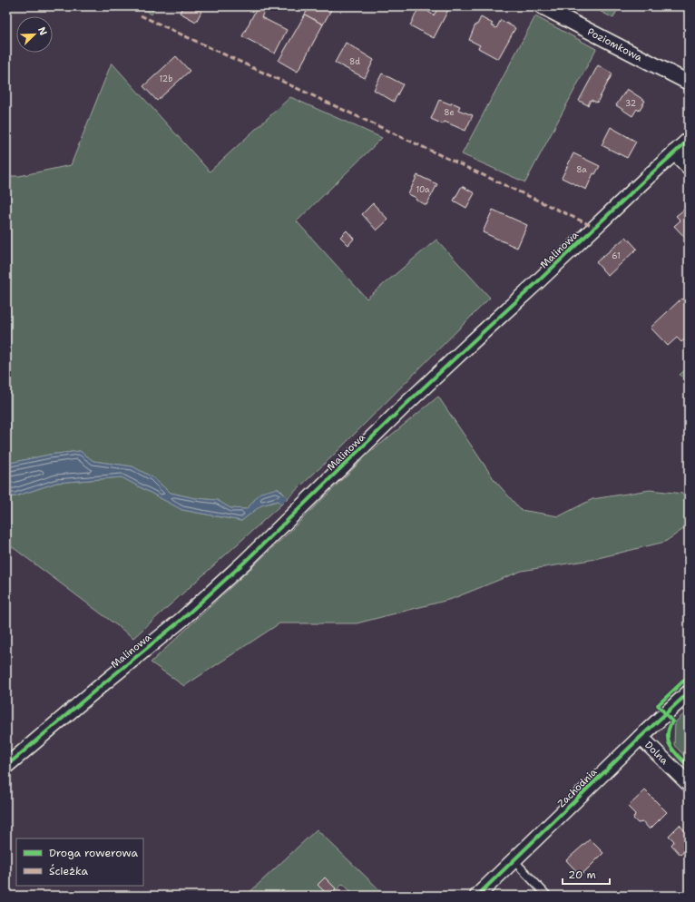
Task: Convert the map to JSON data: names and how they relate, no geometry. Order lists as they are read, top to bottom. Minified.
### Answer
{"streets":{"street":["Poziomkowa","Malinowa","Dolna","Zachodnia"]},"crossings":[["Dolna","Zachodnia"]],"house_numbers":["8d","12b","32","8e","8a","10a","61"],"legend":["Droga rowerowa","Ścieżka"],"scale_bar":"20 m","north":"top right"}
